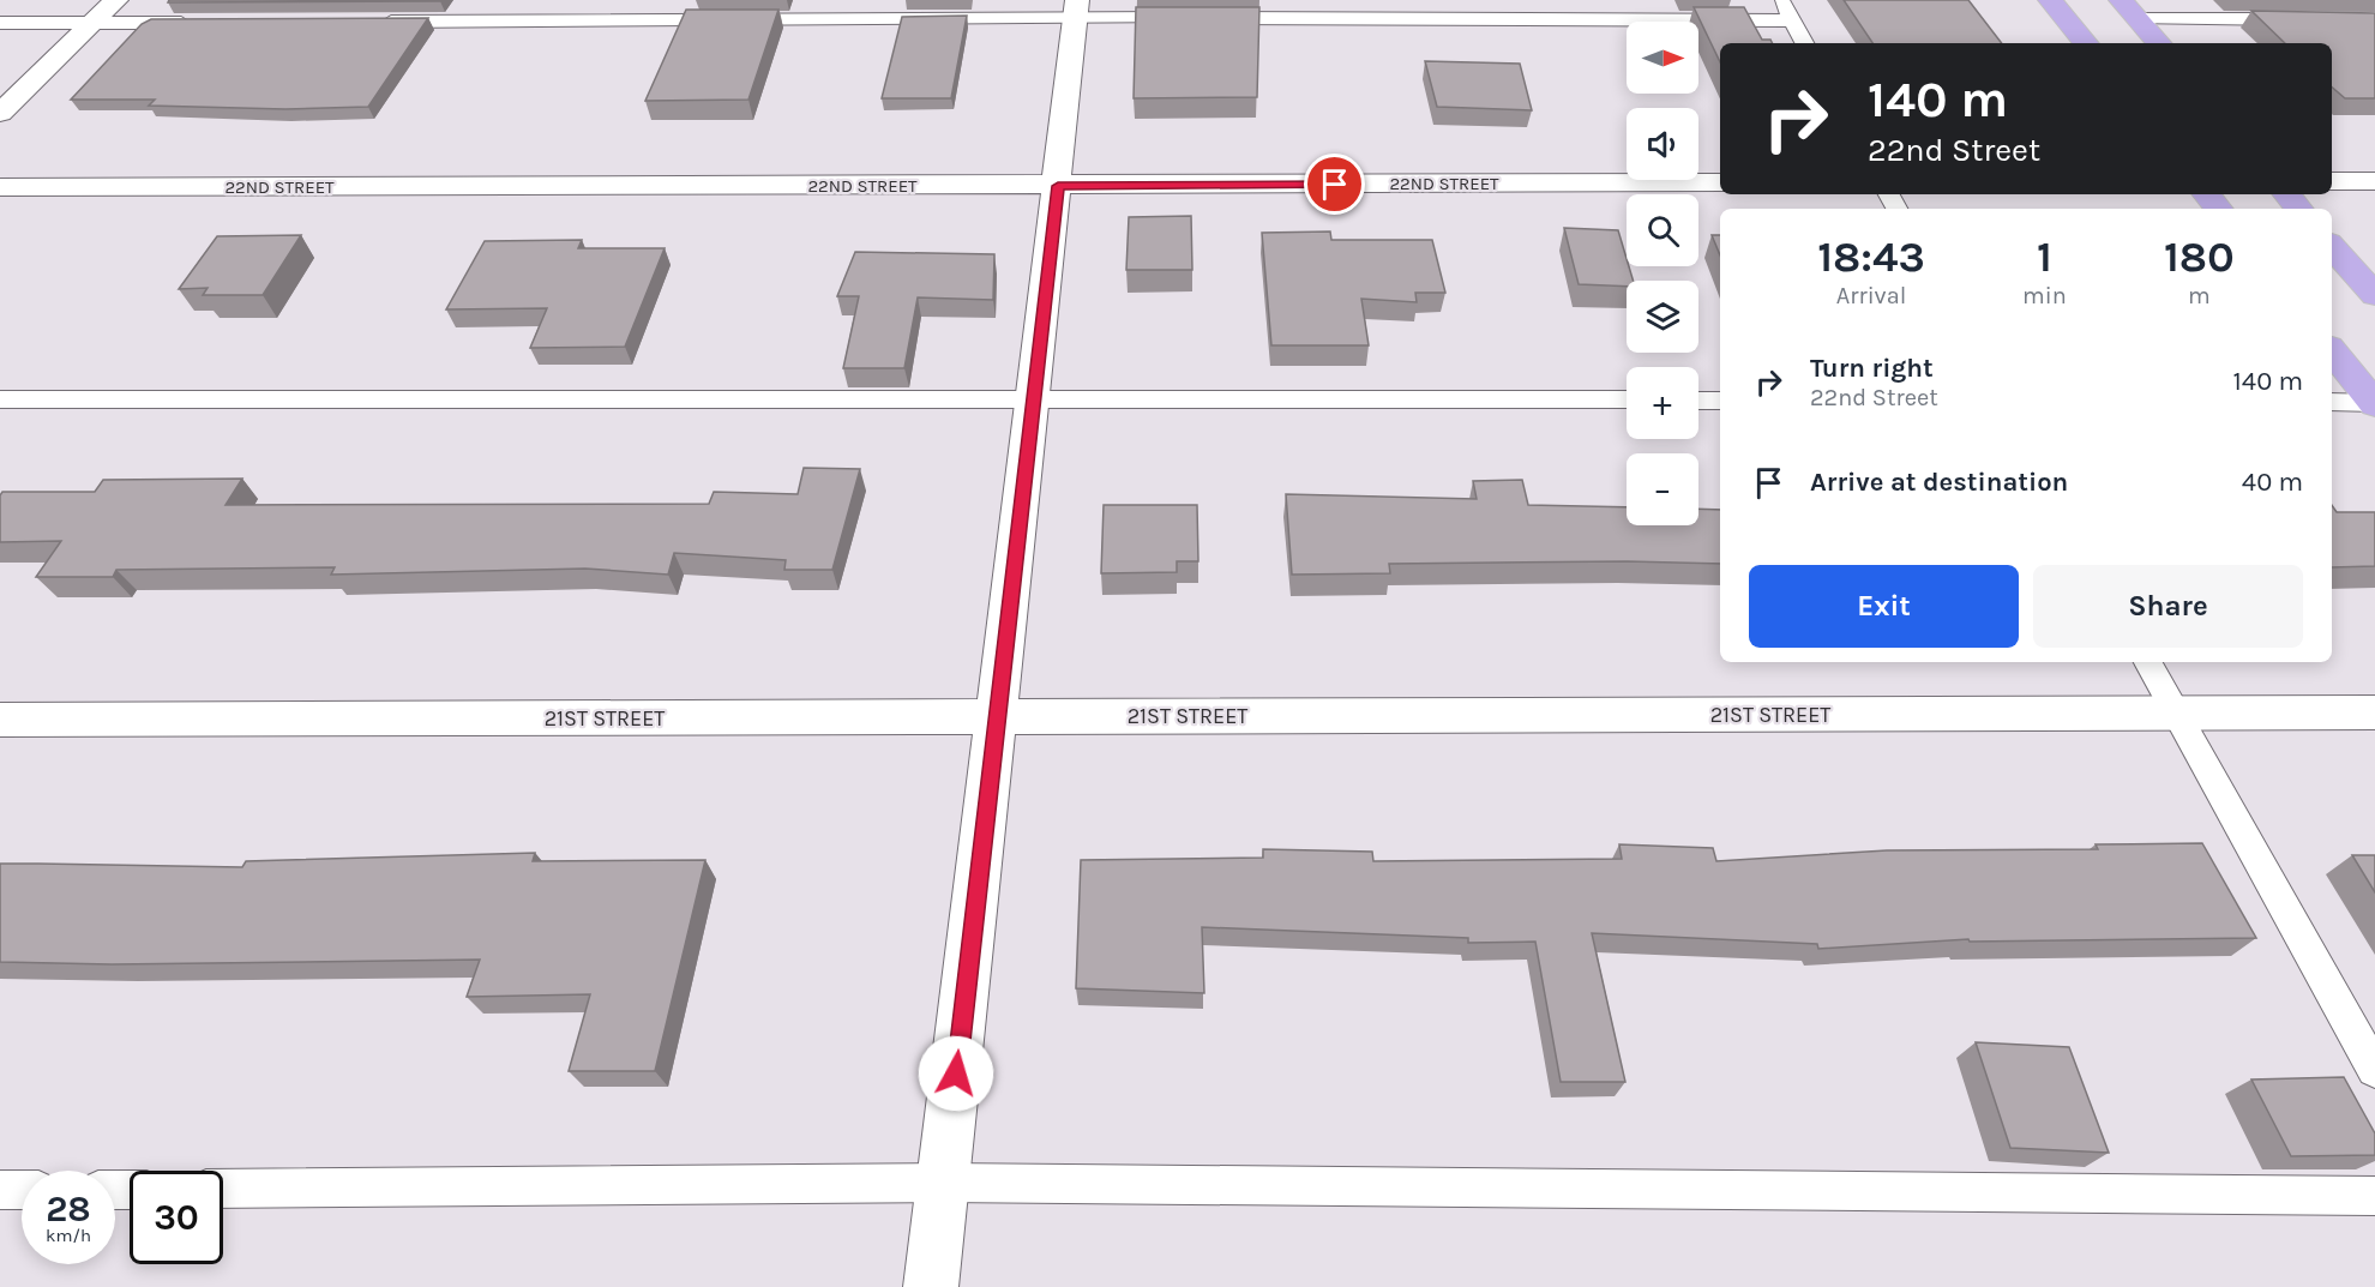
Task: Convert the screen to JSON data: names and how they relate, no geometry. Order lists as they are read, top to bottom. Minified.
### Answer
{"streets":{"street":["22ND STREET","21ST STREET"]},"north":"right","page":{"map_buttons":["+","−"],"turn":["140 m","22nd Street"],"eta":["18:43","Arrival","1","min","180","m"],"list":[{"name":"Turn right","note":"22nd Street","value":"140 m"},{"name":"Arrive at destination","value":"40 m"}],"buttons":["Exit","Share"],"speed":"28 km/h","limit":"30"}}
